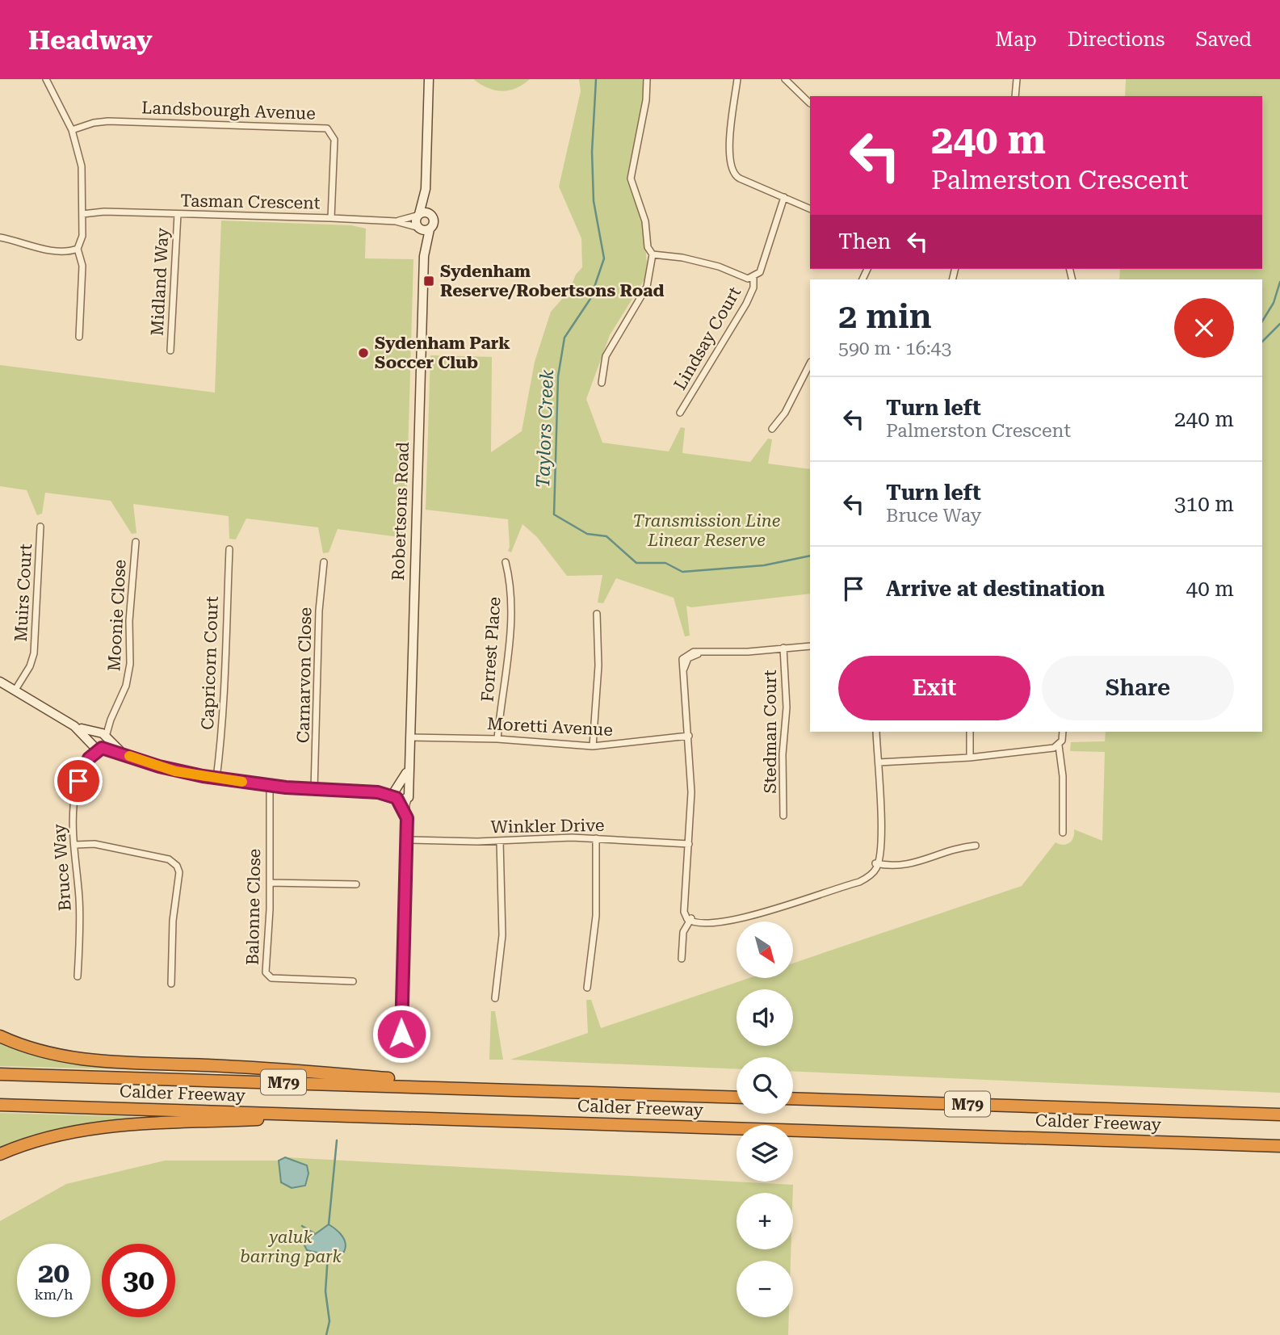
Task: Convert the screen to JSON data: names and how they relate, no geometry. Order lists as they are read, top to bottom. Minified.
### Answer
{"streets":{"highway":["M79","Calder Freeway"],"street":["Landsbourgh Avenue","Tasman Crescent","Midland Way","Lindsay Court","Robertsons Road","Muirs Court","Moonie Close","Forrest Place","Capricorn Court","Carnarvon Close","Moretti Avenue","Stedman Court","Winkler Drive","Bruce Way","Balonne Close"]},"crossings":[["Landsbourgh Avenue","Tasman Crescent"],["Tasman Crescent","Midland Way"],["Tasman Crescent","Robertsons Road"],["Robertsons Road","Moretti Avenue"],["Moonie Close","Bruce Way"],["Forrest Place","Moretti Avenue"]],"water":["Taylors Creek"],"parks":["Transmission Line Linear Reserve","yaluk barring park"],"places":{"transit":["Sydenham Reserve/Robertsons Road"],"other":["Sydenham Park Soccer Club"]},"north":"bottom right","page":{"header":"Headway","nav":["Map","Directions","Saved"],"turn":["240 m","Palmerston Crescent"],"then":"Then","heading":["2 min","590 m · 16:43"],"list":[{"name":"Turn left","note":"Palmerston Crescent","value":"240 m"},{"name":"Turn left","note":"Bruce Way","value":"310 m"},{"name":"Arrive at destination","value":"40 m"}],"buttons":["Exit","Share"],"map_buttons":["+","−"],"speed":"20 km/h","limit":"30"}}
